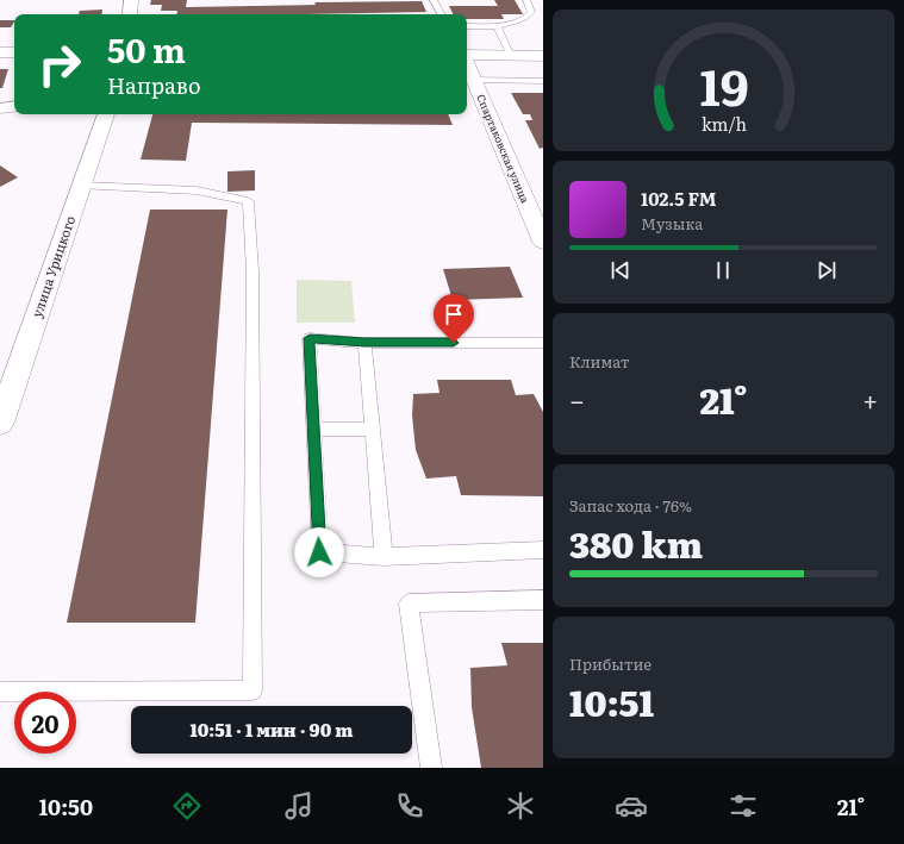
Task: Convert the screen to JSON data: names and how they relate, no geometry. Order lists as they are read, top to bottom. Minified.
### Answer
{"streets":{"street":["Спартаковская улица","улица Урицкого"]},"page":{"turn":["50 m","Направо"],"song":["102.5 FM","Музыка"],"tile":["Климат",["Запас хода · 76%","380 km"],["Прибытие","10:51"]],"heat":["−","21°","+"],"limit":"20","trip":"10:51 · 1 мин · 90 m","tabs":["10:50","21°"],"gauge":["19","km/h"]}}
